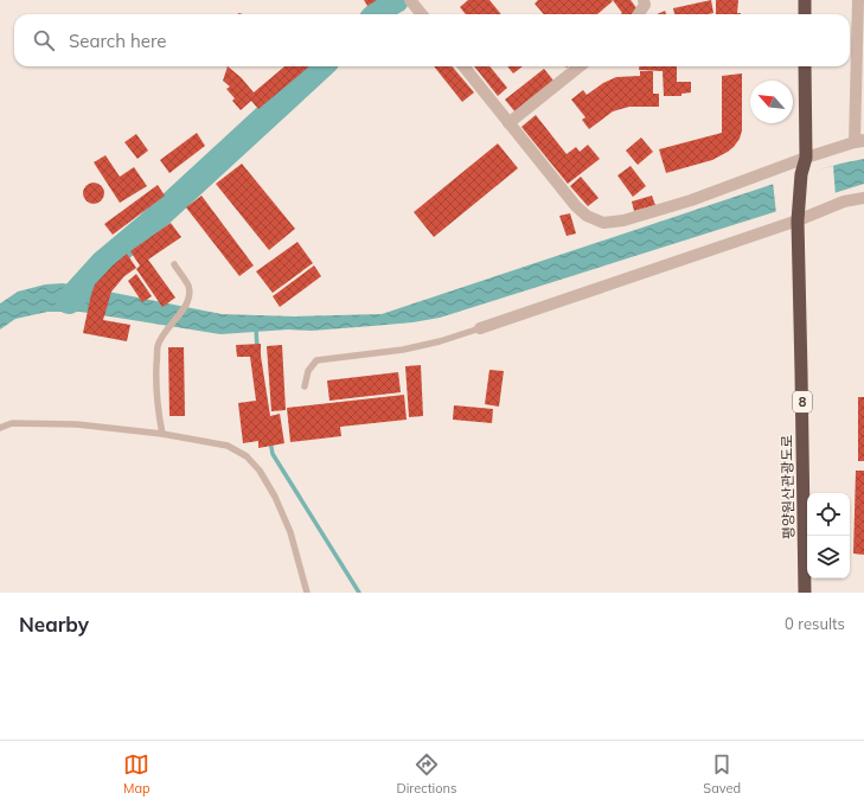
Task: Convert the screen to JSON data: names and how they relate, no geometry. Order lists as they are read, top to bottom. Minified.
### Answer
{"streets":{"highway":["8","평양원산관광도로"]},"crossings":[["8","평양원산관광도로"]],"north":"top left","page":{"search":"Search here","heading":["Nearby","0 results"],"nav":["Map","Directions","Saved"]}}
